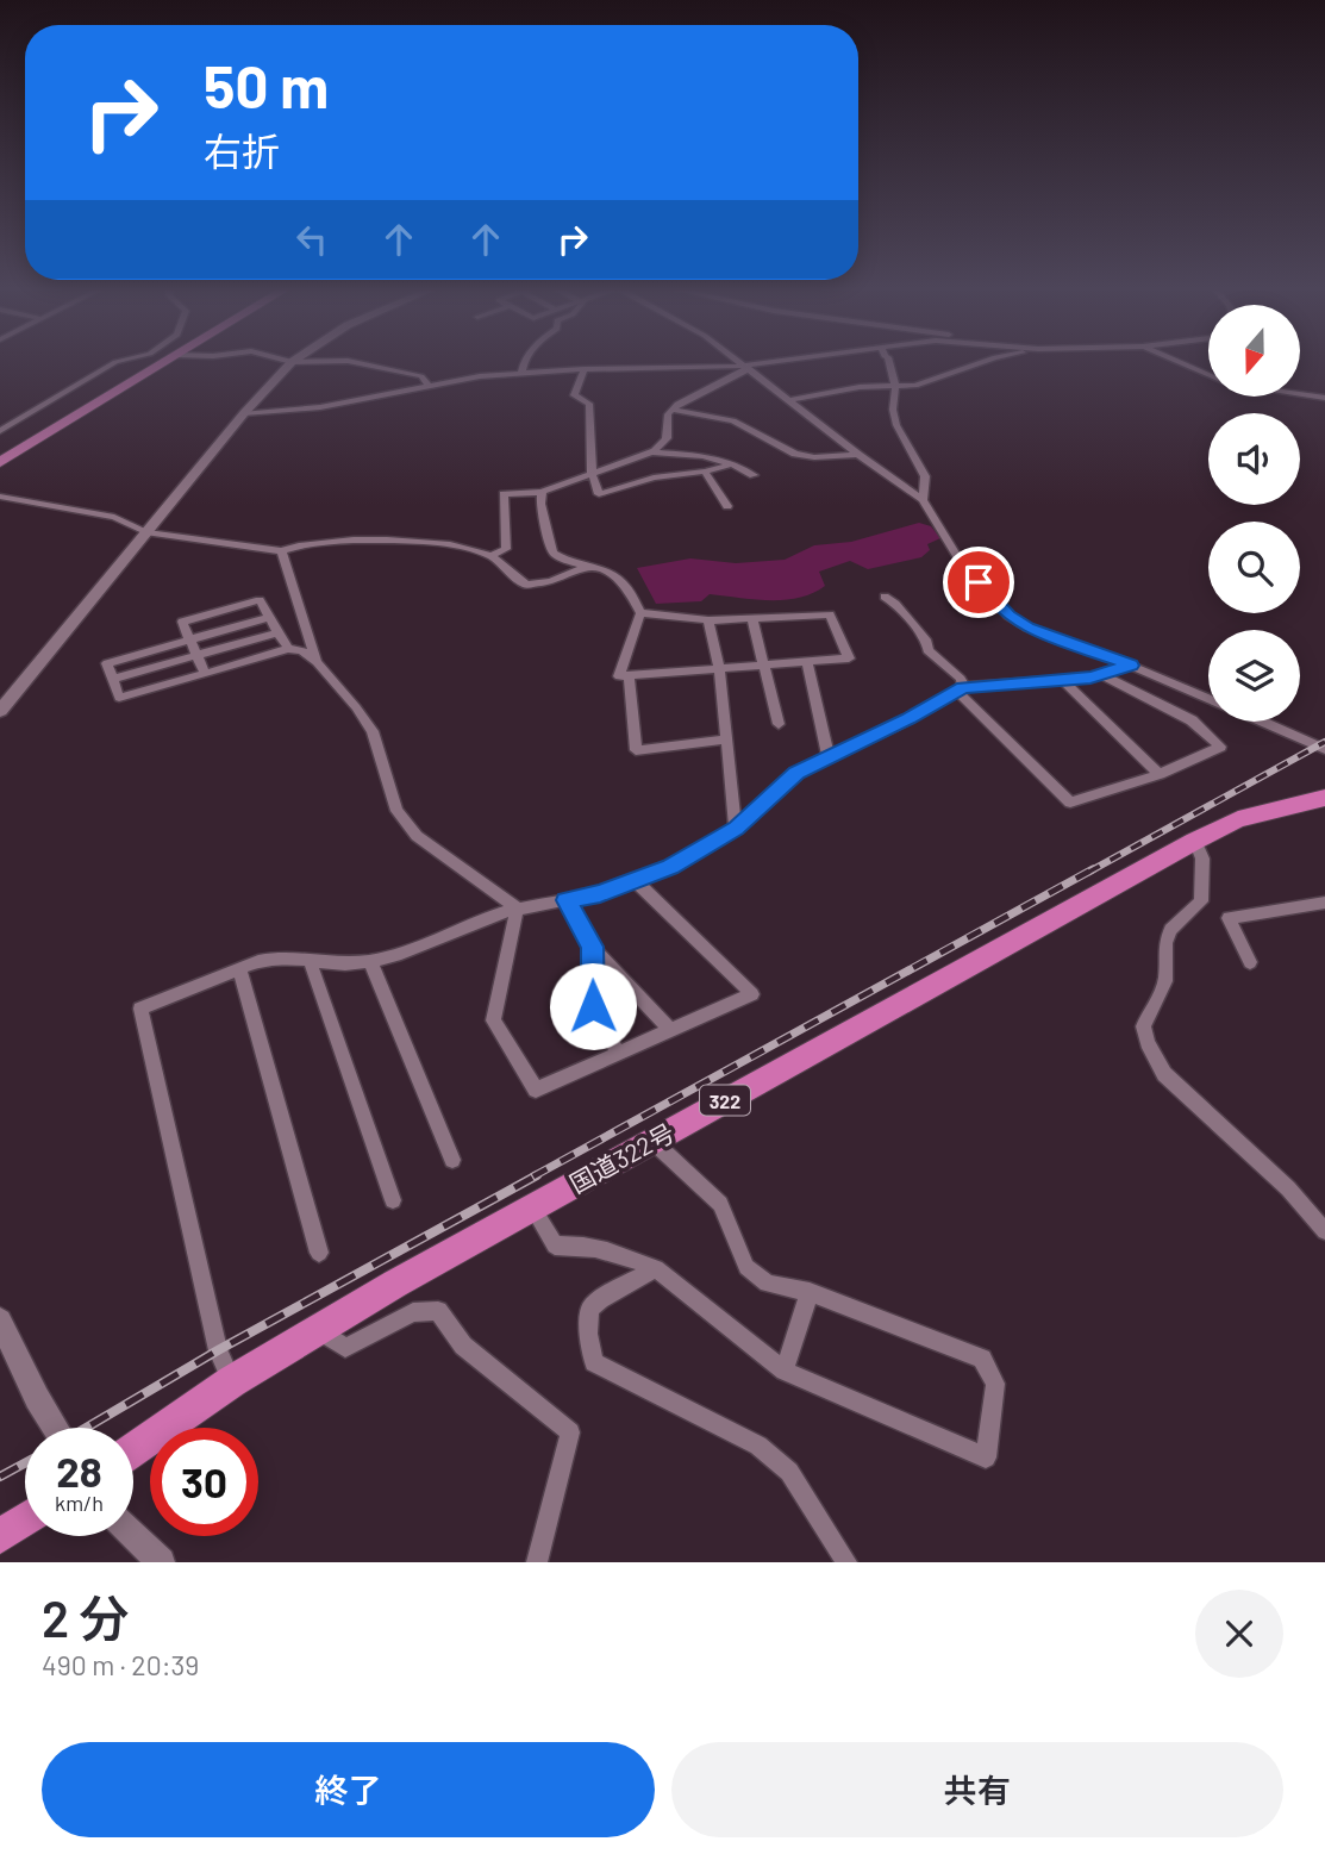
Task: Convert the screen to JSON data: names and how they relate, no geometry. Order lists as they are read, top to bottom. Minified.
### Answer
{"streets":{"highway":["322","国道322号"]},"north":"bottom","page":{"turn":["50 m","右折"],"speed":"28 km/h","limit":"30","heading":["2 分","490 m · 20:39"],"buttons":["終了","共有"]}}
